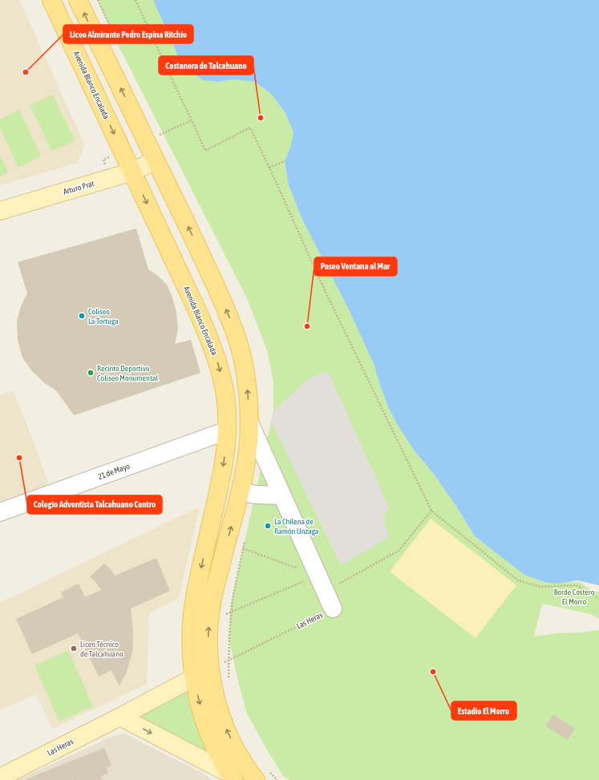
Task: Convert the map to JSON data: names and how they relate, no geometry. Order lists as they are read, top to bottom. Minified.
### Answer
{"streets":{"main road":["Avenida Blanco Encalada"],"street":["Arturo Prat","21 de Mayo","Las Heras"]},"crossings":[["Avenida Blanco Encalada","Arturo Prat"],["Avenida Blanco Encalada","21 de Mayo"],["Avenida Blanco Encalada","Las Heras"]],"parks":["Borde Costero El Morro"],"places":["Liceo Almirante Pedro Espina Ritchie","Costanera de Talcahuano","Coliseo La Tortuga","Paseo Ventana al Mar","Recinto Deportivo Coliseo Monumental","Colegio Adventista Talcahuano Centro","La Chilena de Ramón Unzaga","Liceo Técnico de Talcahuano","Estadio El Morro"]}
